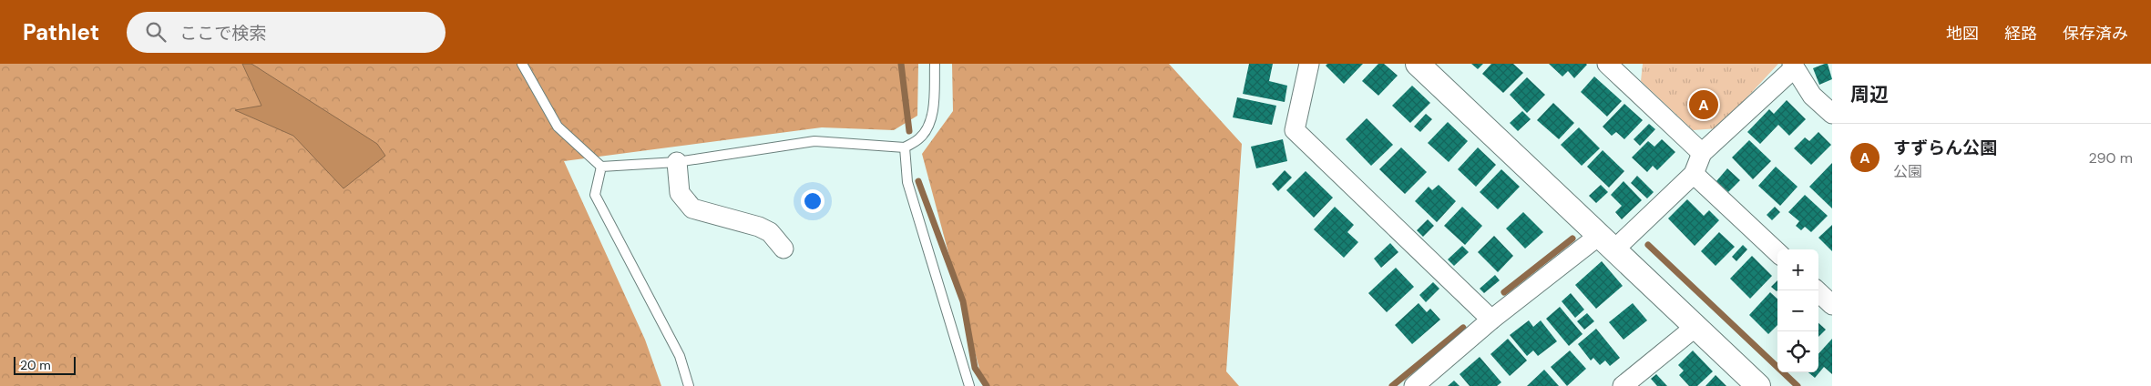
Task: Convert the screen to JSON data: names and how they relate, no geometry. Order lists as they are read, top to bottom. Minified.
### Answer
{"scale_bar":"20 m","page":{"header":"Pathlet","search":"ここで検索","nav":["地図","経路","保存済み"],"heading":"周辺","pins":"A","list":[{"mark":"A","name":"すずらん公園","note":"公園","value":"290 m"}],"map_buttons":["+","−"],"scale":"20 m"}}
